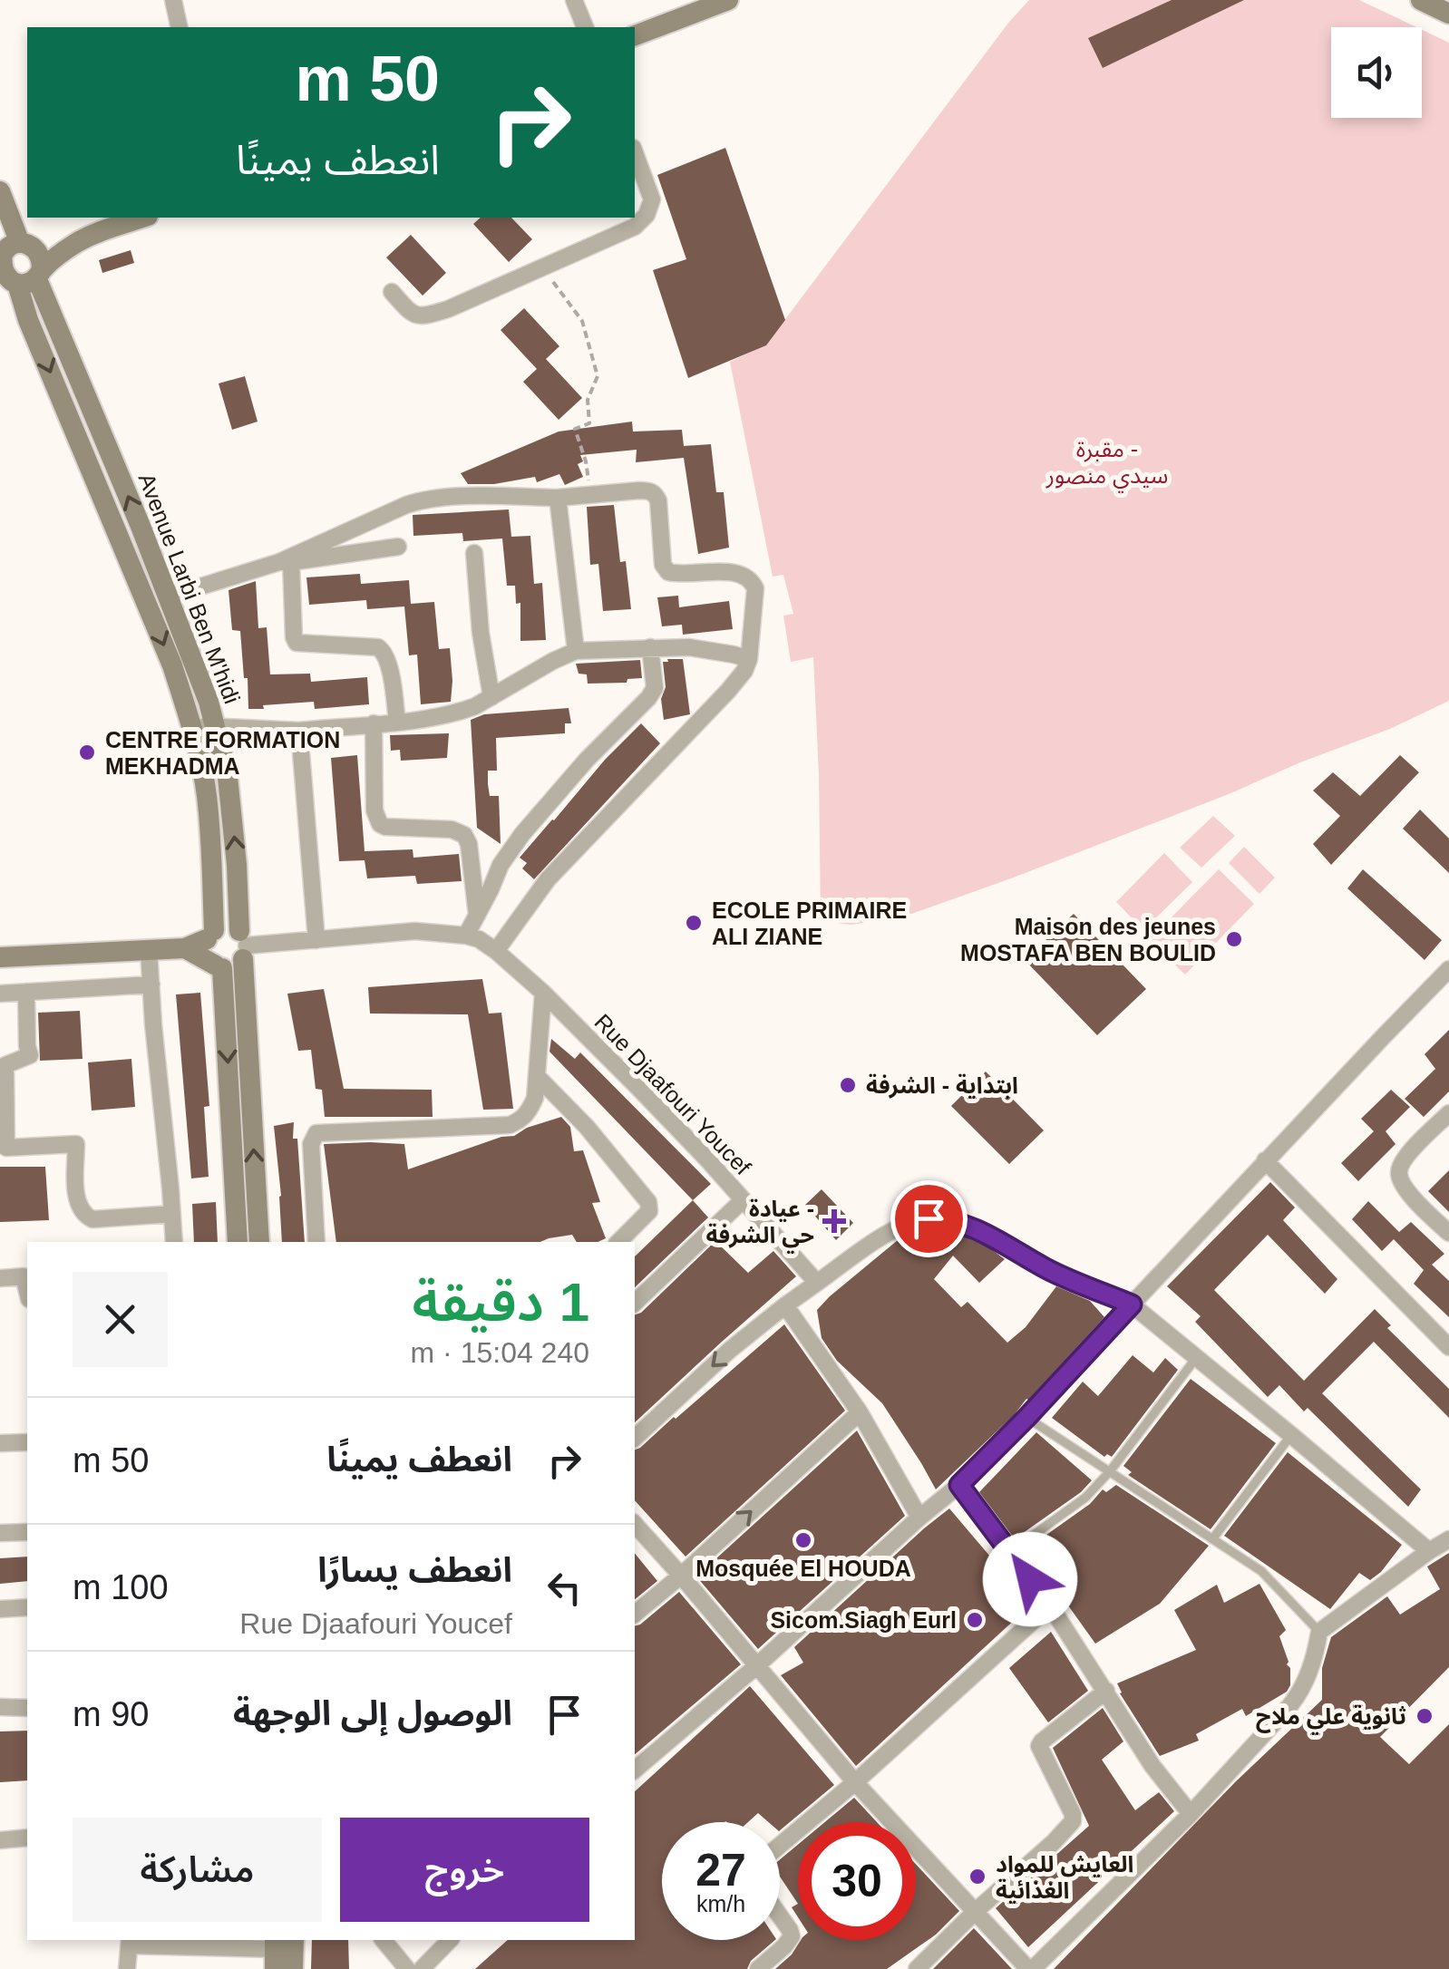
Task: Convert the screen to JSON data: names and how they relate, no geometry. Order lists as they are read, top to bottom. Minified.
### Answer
{"streets":{"main road":["Avenue Larbi Ben M'hidi"],"street":["Rue Djaafouri Youcef"]},"crossings":[["Avenue Larbi Ben M'hidi","Rue Djaafouri Youcef"]],"parks":["مقبرة - سيدي منصور"],"places":{"other":["CENTRE FORMATION MEKHADMA","ECOLE PRIMAIRE ALI ZIANE","Maison des jeunes MOSTAFA BEN BOULID","ابتداية - الشرفة","Mosquée El HOUDA","Sicom.Siagh Eurl","ثانوية علي ملاح","العايش للمواد الغذائية"],"health":["عيادة - حي الشرفة"]},"page":{"turn":["50 m","انعطف يمينًا"],"heading":["1 دقيقة","240 m · 15:04"],"list":[{"name":"انعطف يمينًا","value":"50 m"},{"name":"انعطف يسارًا","note":"Rue Djaafouri Youcef","value":"100 m"},{"name":"الوصول إلى الوجهة","value":"90 m"}],"buttons":["خروج","مشاركة"],"speed":"27 km/h","limit":"30"}}
